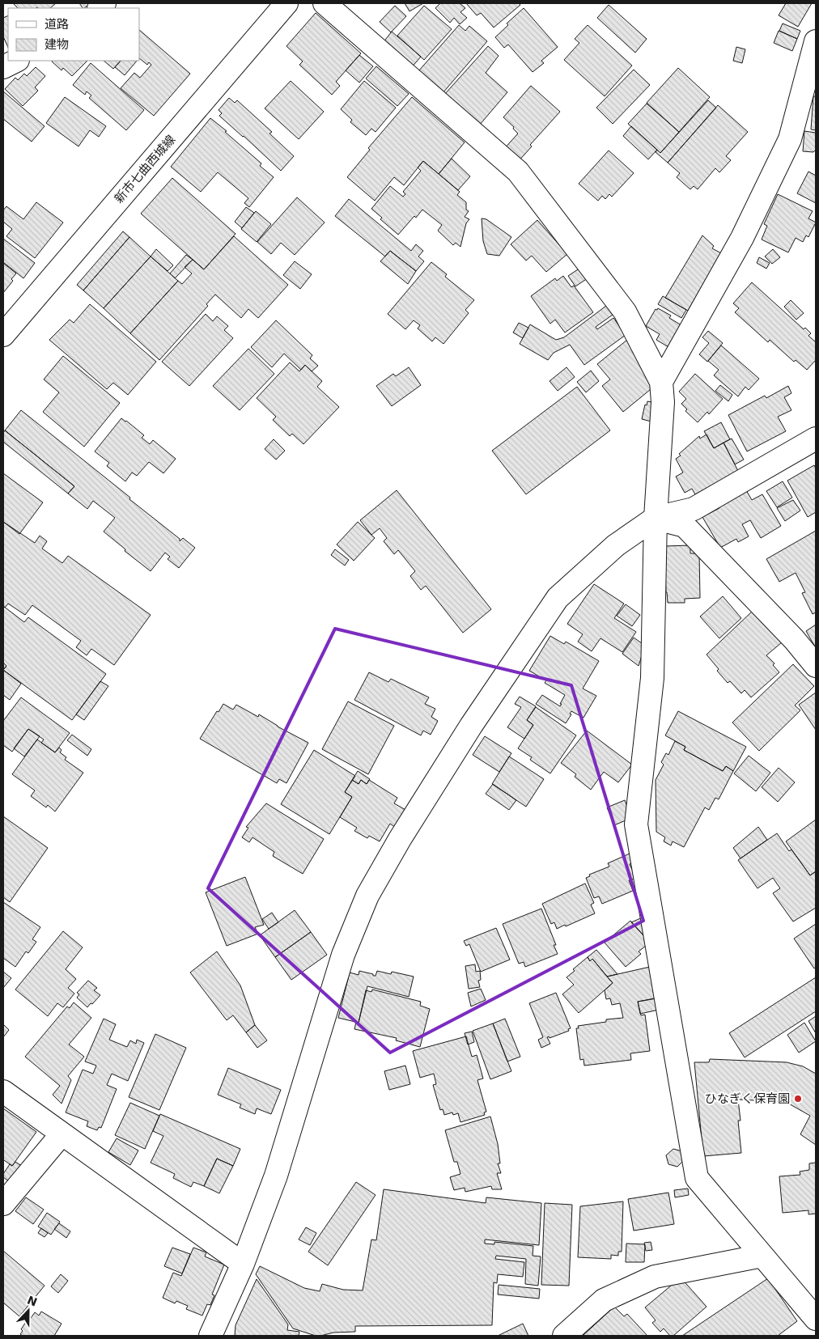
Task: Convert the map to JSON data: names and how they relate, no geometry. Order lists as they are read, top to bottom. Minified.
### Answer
{"streets":{"street":["新市七曲西城線"]},"places":["ひなぎく保育園"],"legend":["道路","建物"],"north":"top"}
